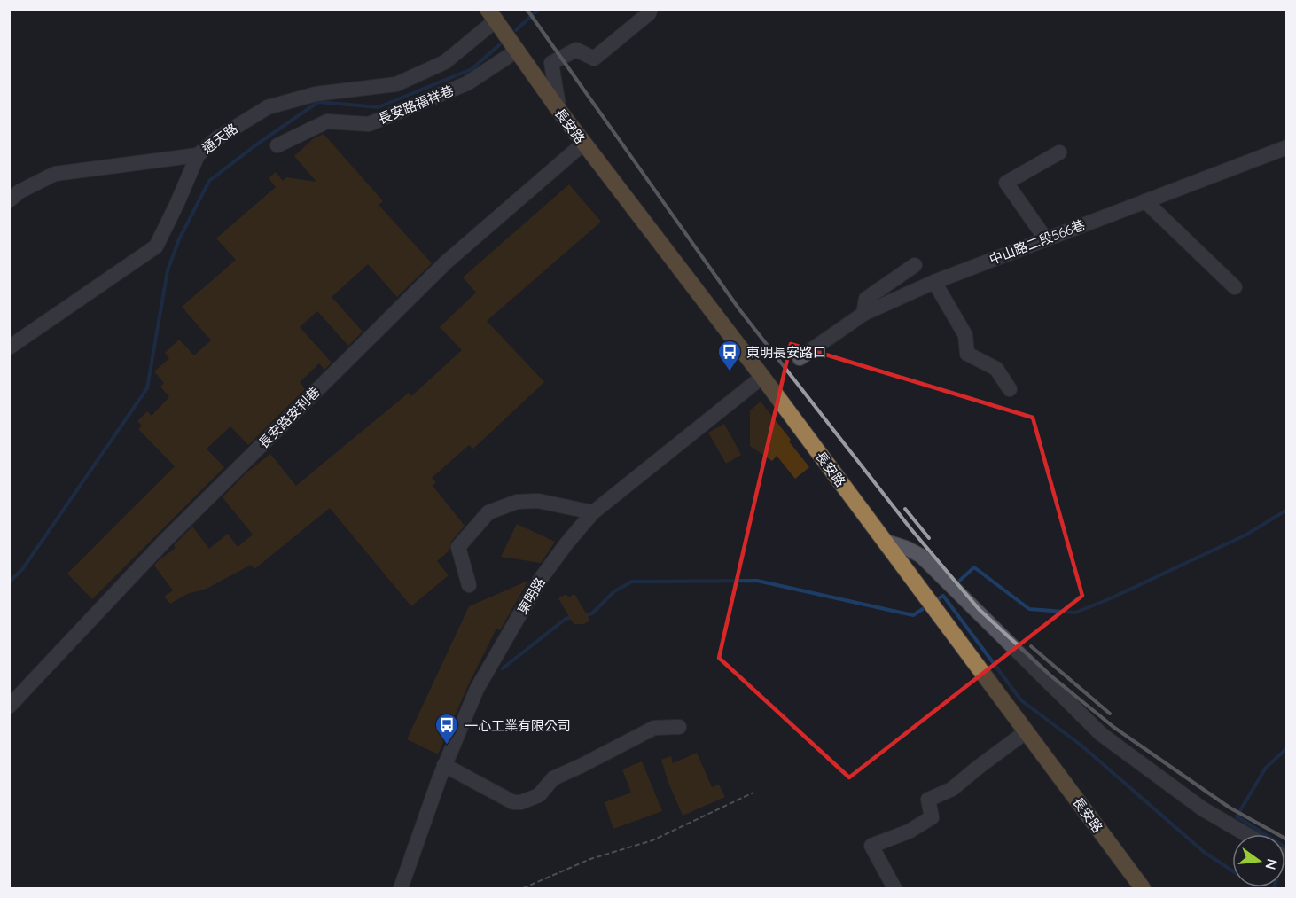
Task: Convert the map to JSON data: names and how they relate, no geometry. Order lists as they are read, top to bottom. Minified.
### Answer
{"streets":{"main road":["長安路","通天路"],"street":["長安路福祥巷","中山路二段566巷","長安路安利巷","東明路"]},"crossings":[["長安路福祥巷","長安路"],["長安路福祥巷","通天路"],["長安路","通天路"],["長安路","長安路安利巷"],["長安路","東明路"]],"places":{"bus stop":["東明長安路口","一心工業有限公司"]},"north":"right"}
